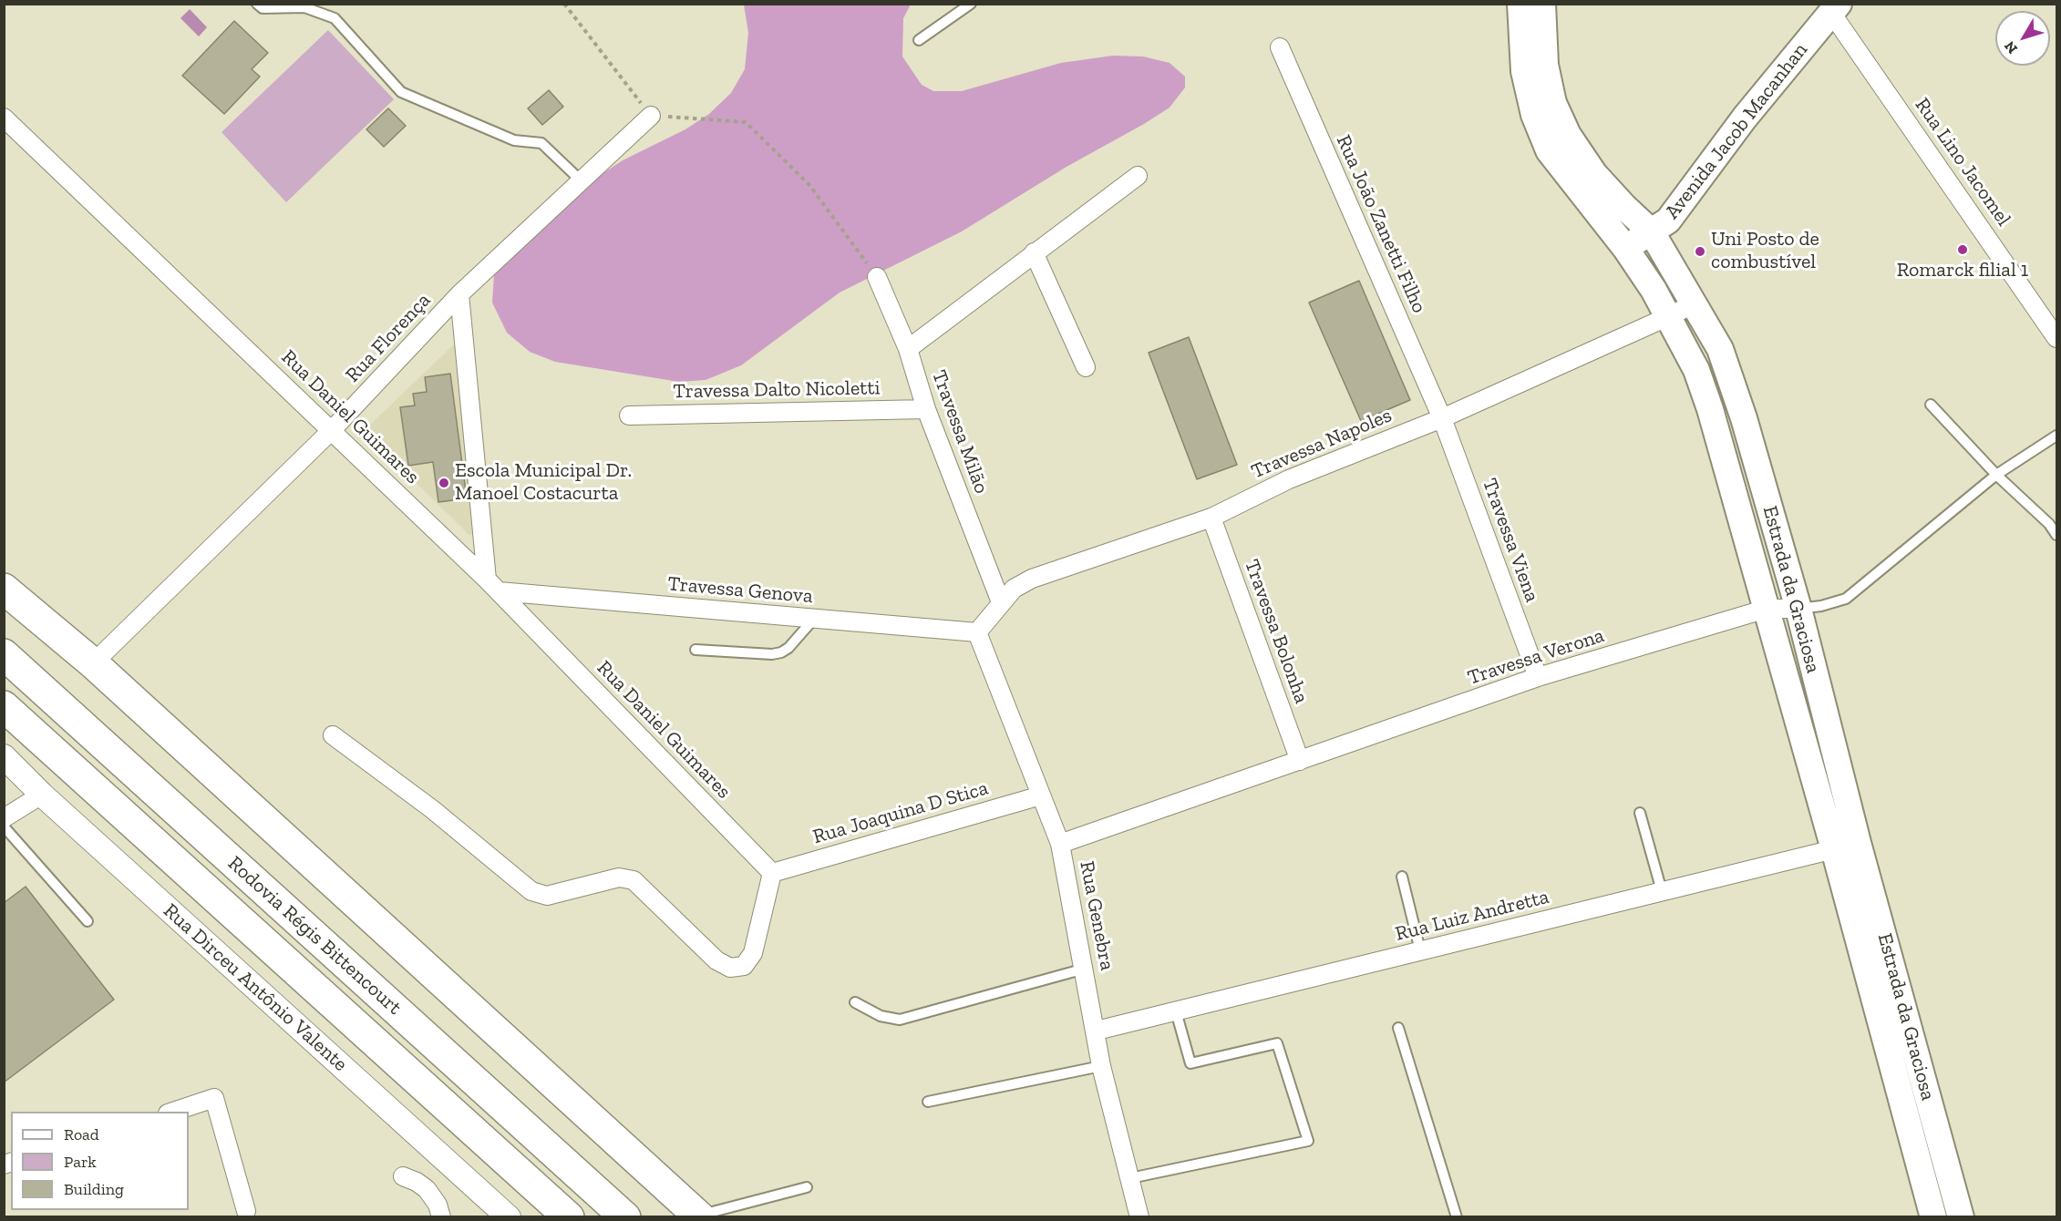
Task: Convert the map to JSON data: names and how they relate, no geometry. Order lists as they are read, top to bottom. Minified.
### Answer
{"streets":{"highway":["Rodovia Régis Bittencourt"],"main road":["Avenida Jacob Macanhan","Estrada da Graciosa"],"street":["Rua Lino Jacomel","Rua João Zanetti Filho","Rua Florença","Travessa Dalto Nicoletti","Rua Daniel Guimares","Travessa Milão","Travessa Napoles","Travessa Viena","Travessa Genova","Travessa Bolonha","Travessa Verona","Rua Joaquina D Stica","Rua Genebra","Rua Luiz Andretta","Rua Dirceu Antônio Valente"]},"crossings":[["Avenida Jacob Macanhan","Rua Lino Jacomel"],["Avenida Jacob Macanhan","Estrada da Graciosa"],["Rua João Zanetti Filho","Travessa Napoles"],["Rua João Zanetti Filho","Travessa Viena"],["Rua Florença","Rua Daniel Guimares"],["Travessa Dalto Nicoletti","Travessa Milão"],["Rua Daniel Guimares","Travessa Genova"],["Rua Daniel Guimares","Rua Joaquina D Stica"],["Travessa Milão","Travessa Napoles"],["Travessa Napoles","Travessa Viena"],["Travessa Napoles","Estrada da Graciosa"],["Travessa Napoles","Travessa Genova"],["Travessa Napoles","Travessa Bolonha"],["Travessa Napoles","Rua Genebra"],["Travessa Viena","Travessa Verona"],["Estrada da Graciosa","Travessa Verona"],["Estrada da Graciosa","Rua Luiz Andretta"],["Travessa Genova","Rua Genebra"],["Travessa Bolonha","Travessa Verona"],["Travessa Verona","Rua Genebra"],["Rua Joaquina D Stica","Rua Genebra"],["Rua Genebra","Rua Luiz Andretta"]],"places":["Romarck filial 1","Uni Posto de combustível","Escola Municipal Dr. Manoel Costacurta"],"legend":["Road","Park","Building"],"north":"bottom left"}
